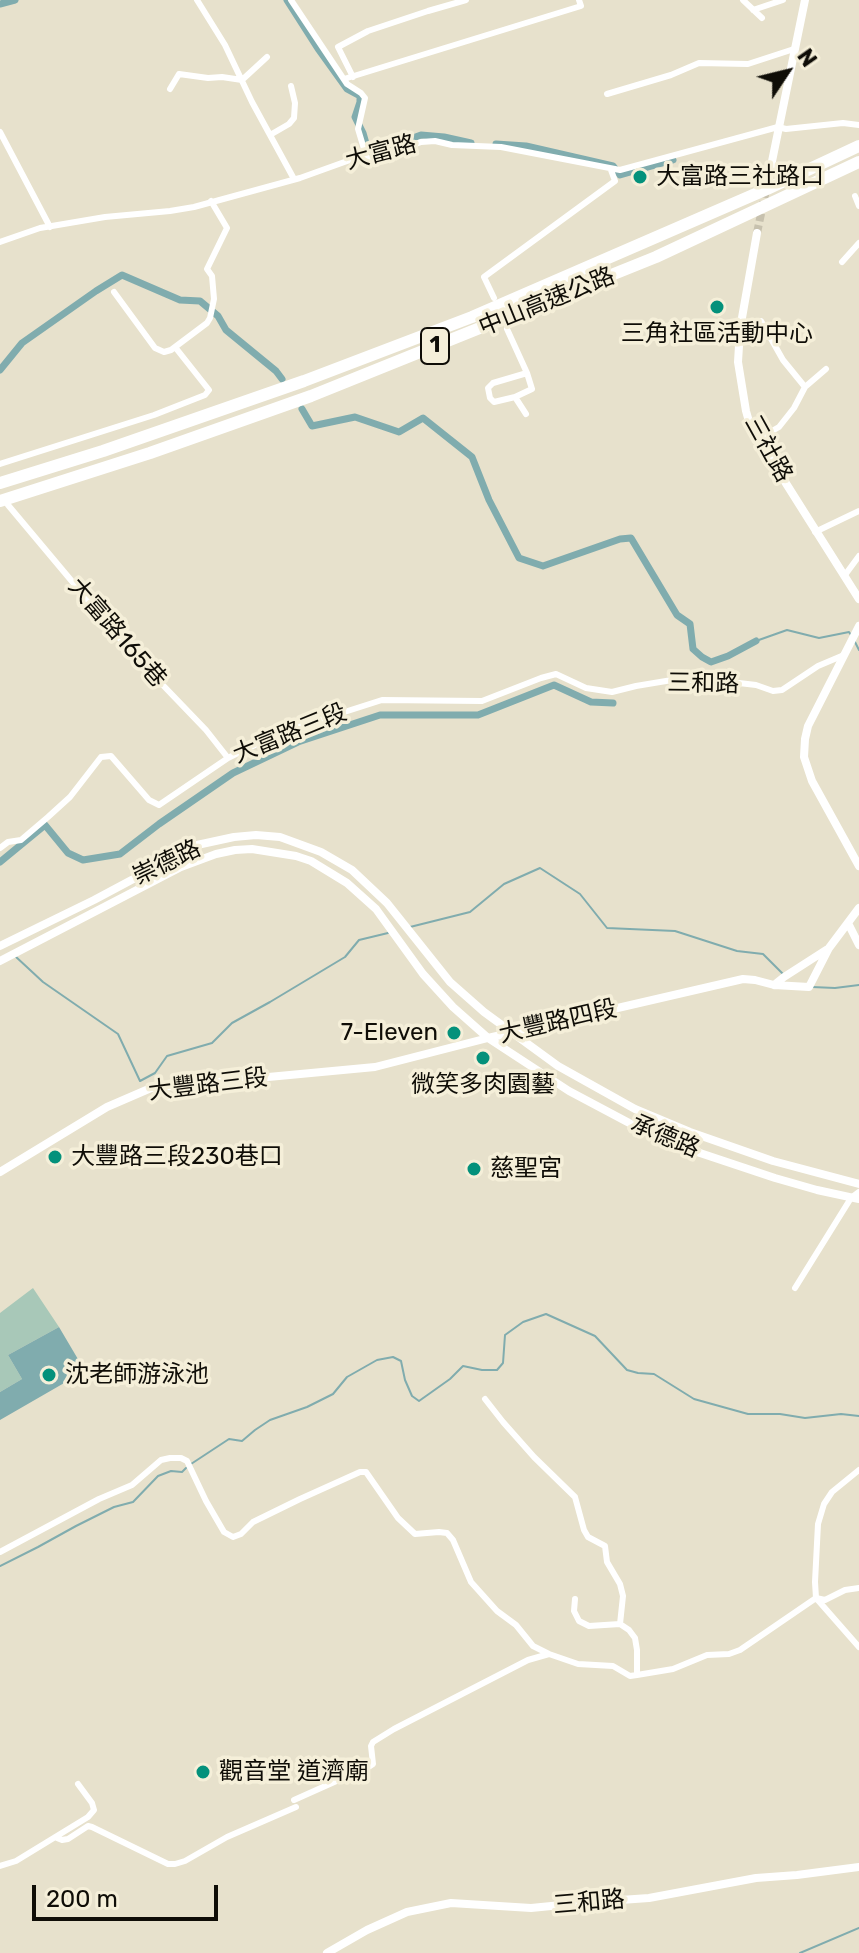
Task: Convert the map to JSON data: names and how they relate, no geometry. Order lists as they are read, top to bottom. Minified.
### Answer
{"streets":{"highway":["中山高速公路","1"],"street":["大富路","三社路","大富路165巷","三和路","大富路三段","崇德路","大豐路四段","大豐路三段","承德路"]},"crossings":[["中山高速公路","大富路165巷"],["大富路165巷","大富路三段"],["三和路","大富路三段"],["崇德路","大豐路四段"],["崇德路","承德路"],["大豐路四段","大豐路三段"],["大豐路四段","承德路"]],"places":["大富路三社路口","三角社區活動中心","7-Eleven","微笑多肉園藝","大豐路三段230巷口","慈聖宮","沈老師游泳池","觀音堂 道濟廟"],"scale_bar":"200 m","north":"top right"}
